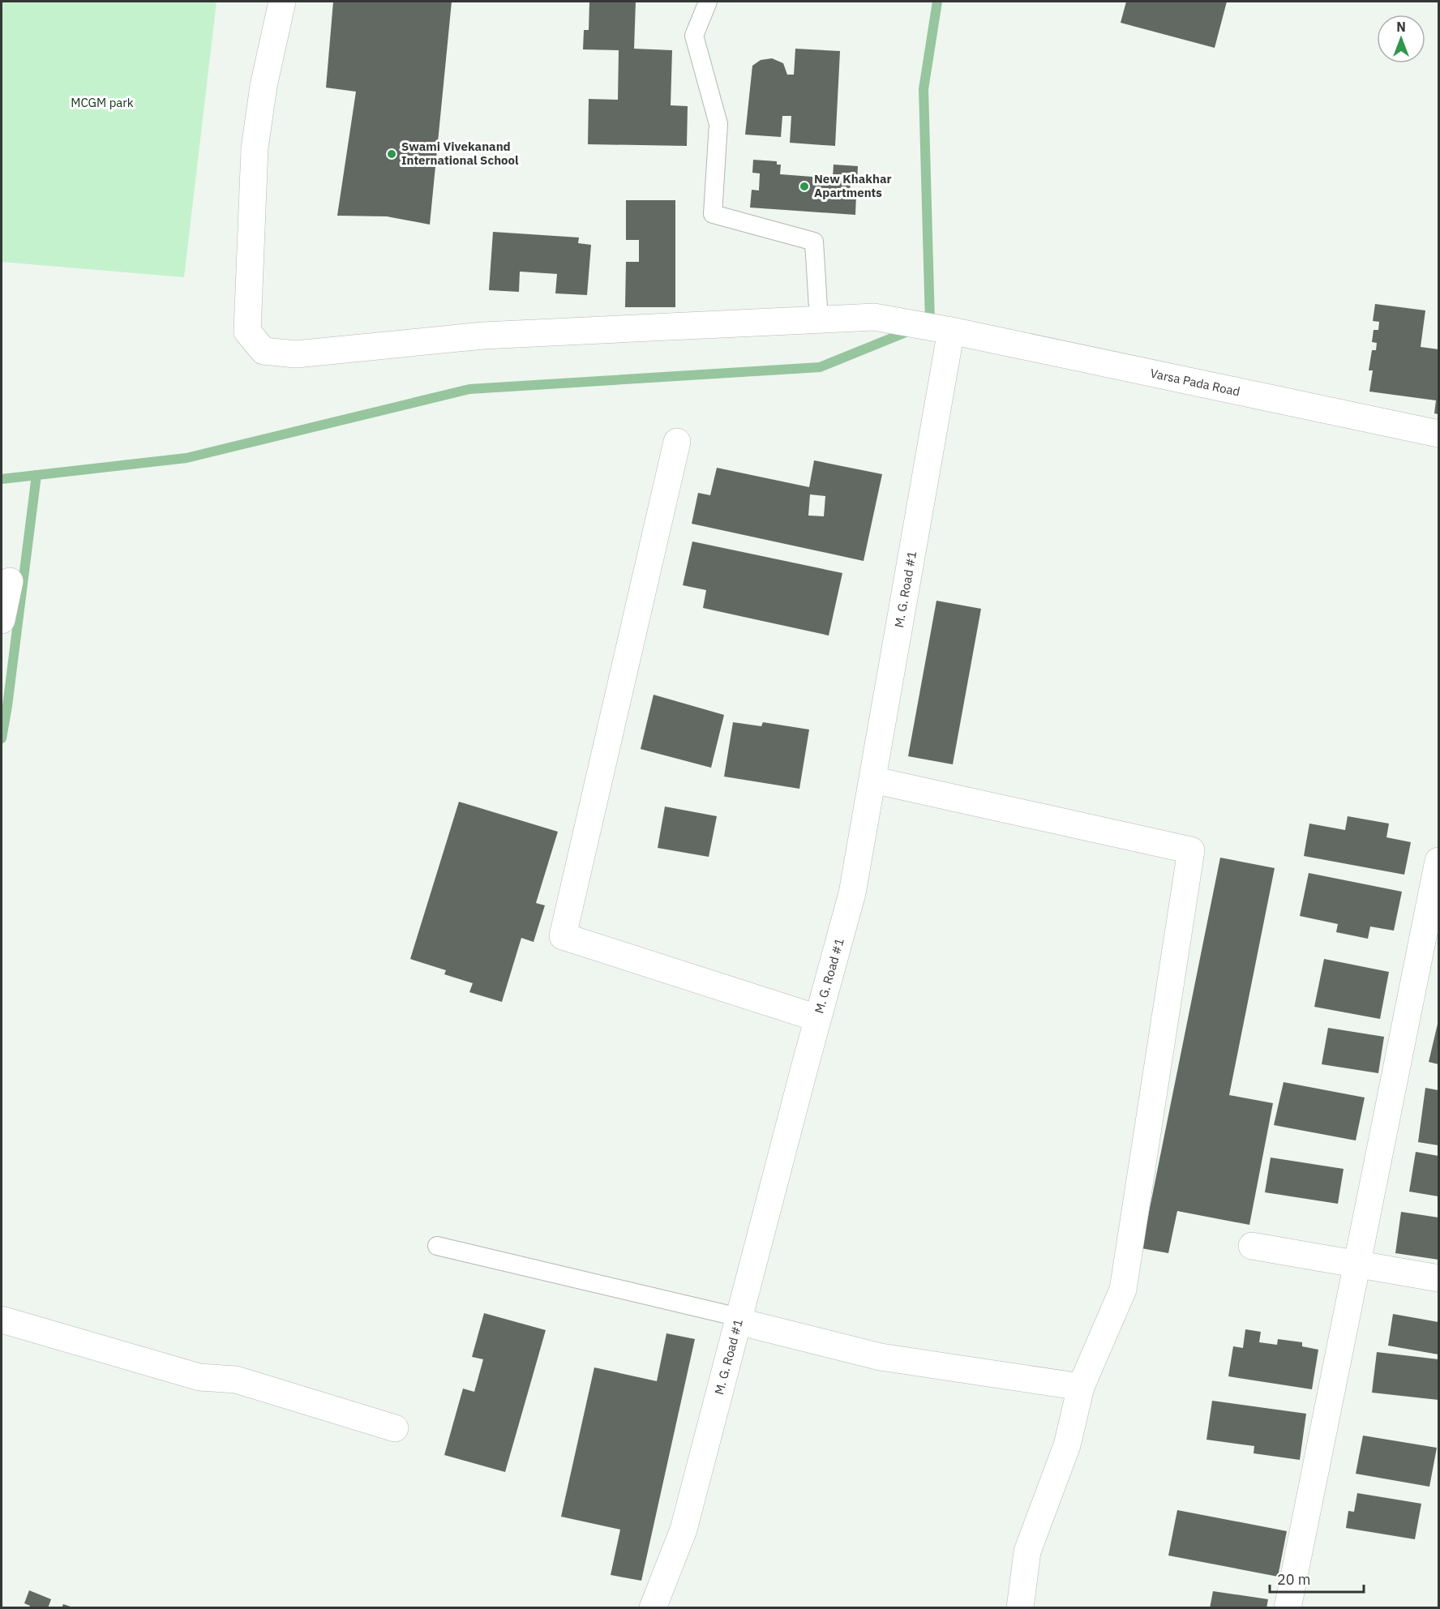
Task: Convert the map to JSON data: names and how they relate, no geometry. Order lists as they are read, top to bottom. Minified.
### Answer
{"streets":{"street":["Varsa Pada Road","M. G. Road #1"]},"crossings":[["Varsa Pada Road","M. G. Road #1"]],"parks":["MCGM park"],"places":["Swami Vivekanand International School","New Khakhar Apartments"],"scale_bar":"20 m","north":"top"}
